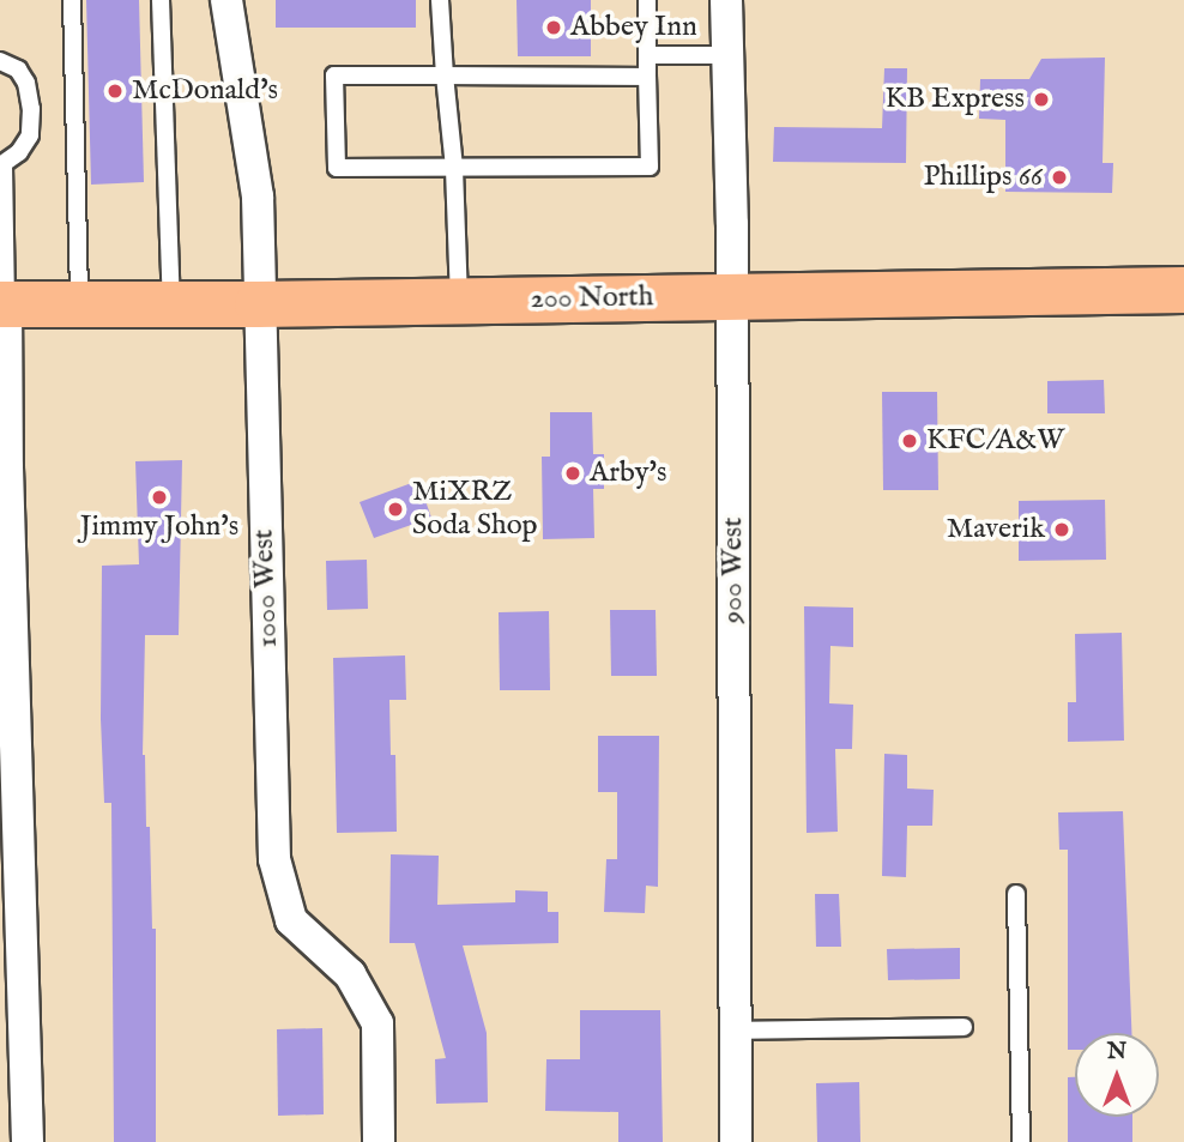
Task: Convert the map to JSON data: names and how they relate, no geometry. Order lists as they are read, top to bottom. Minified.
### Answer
{"streets":{"main road":["200 North"],"street":["900 West","1000 West"]},"crossings":[["200 North","900 West"],["200 North","1000 West"]],"places":["Abbey Inn","McDonald's","KB Express","Phillips 66","KFC/A&W","Arby's","Jimmy John's","MiXRZ Soda Shop","Maverik"],"north":"top"}
